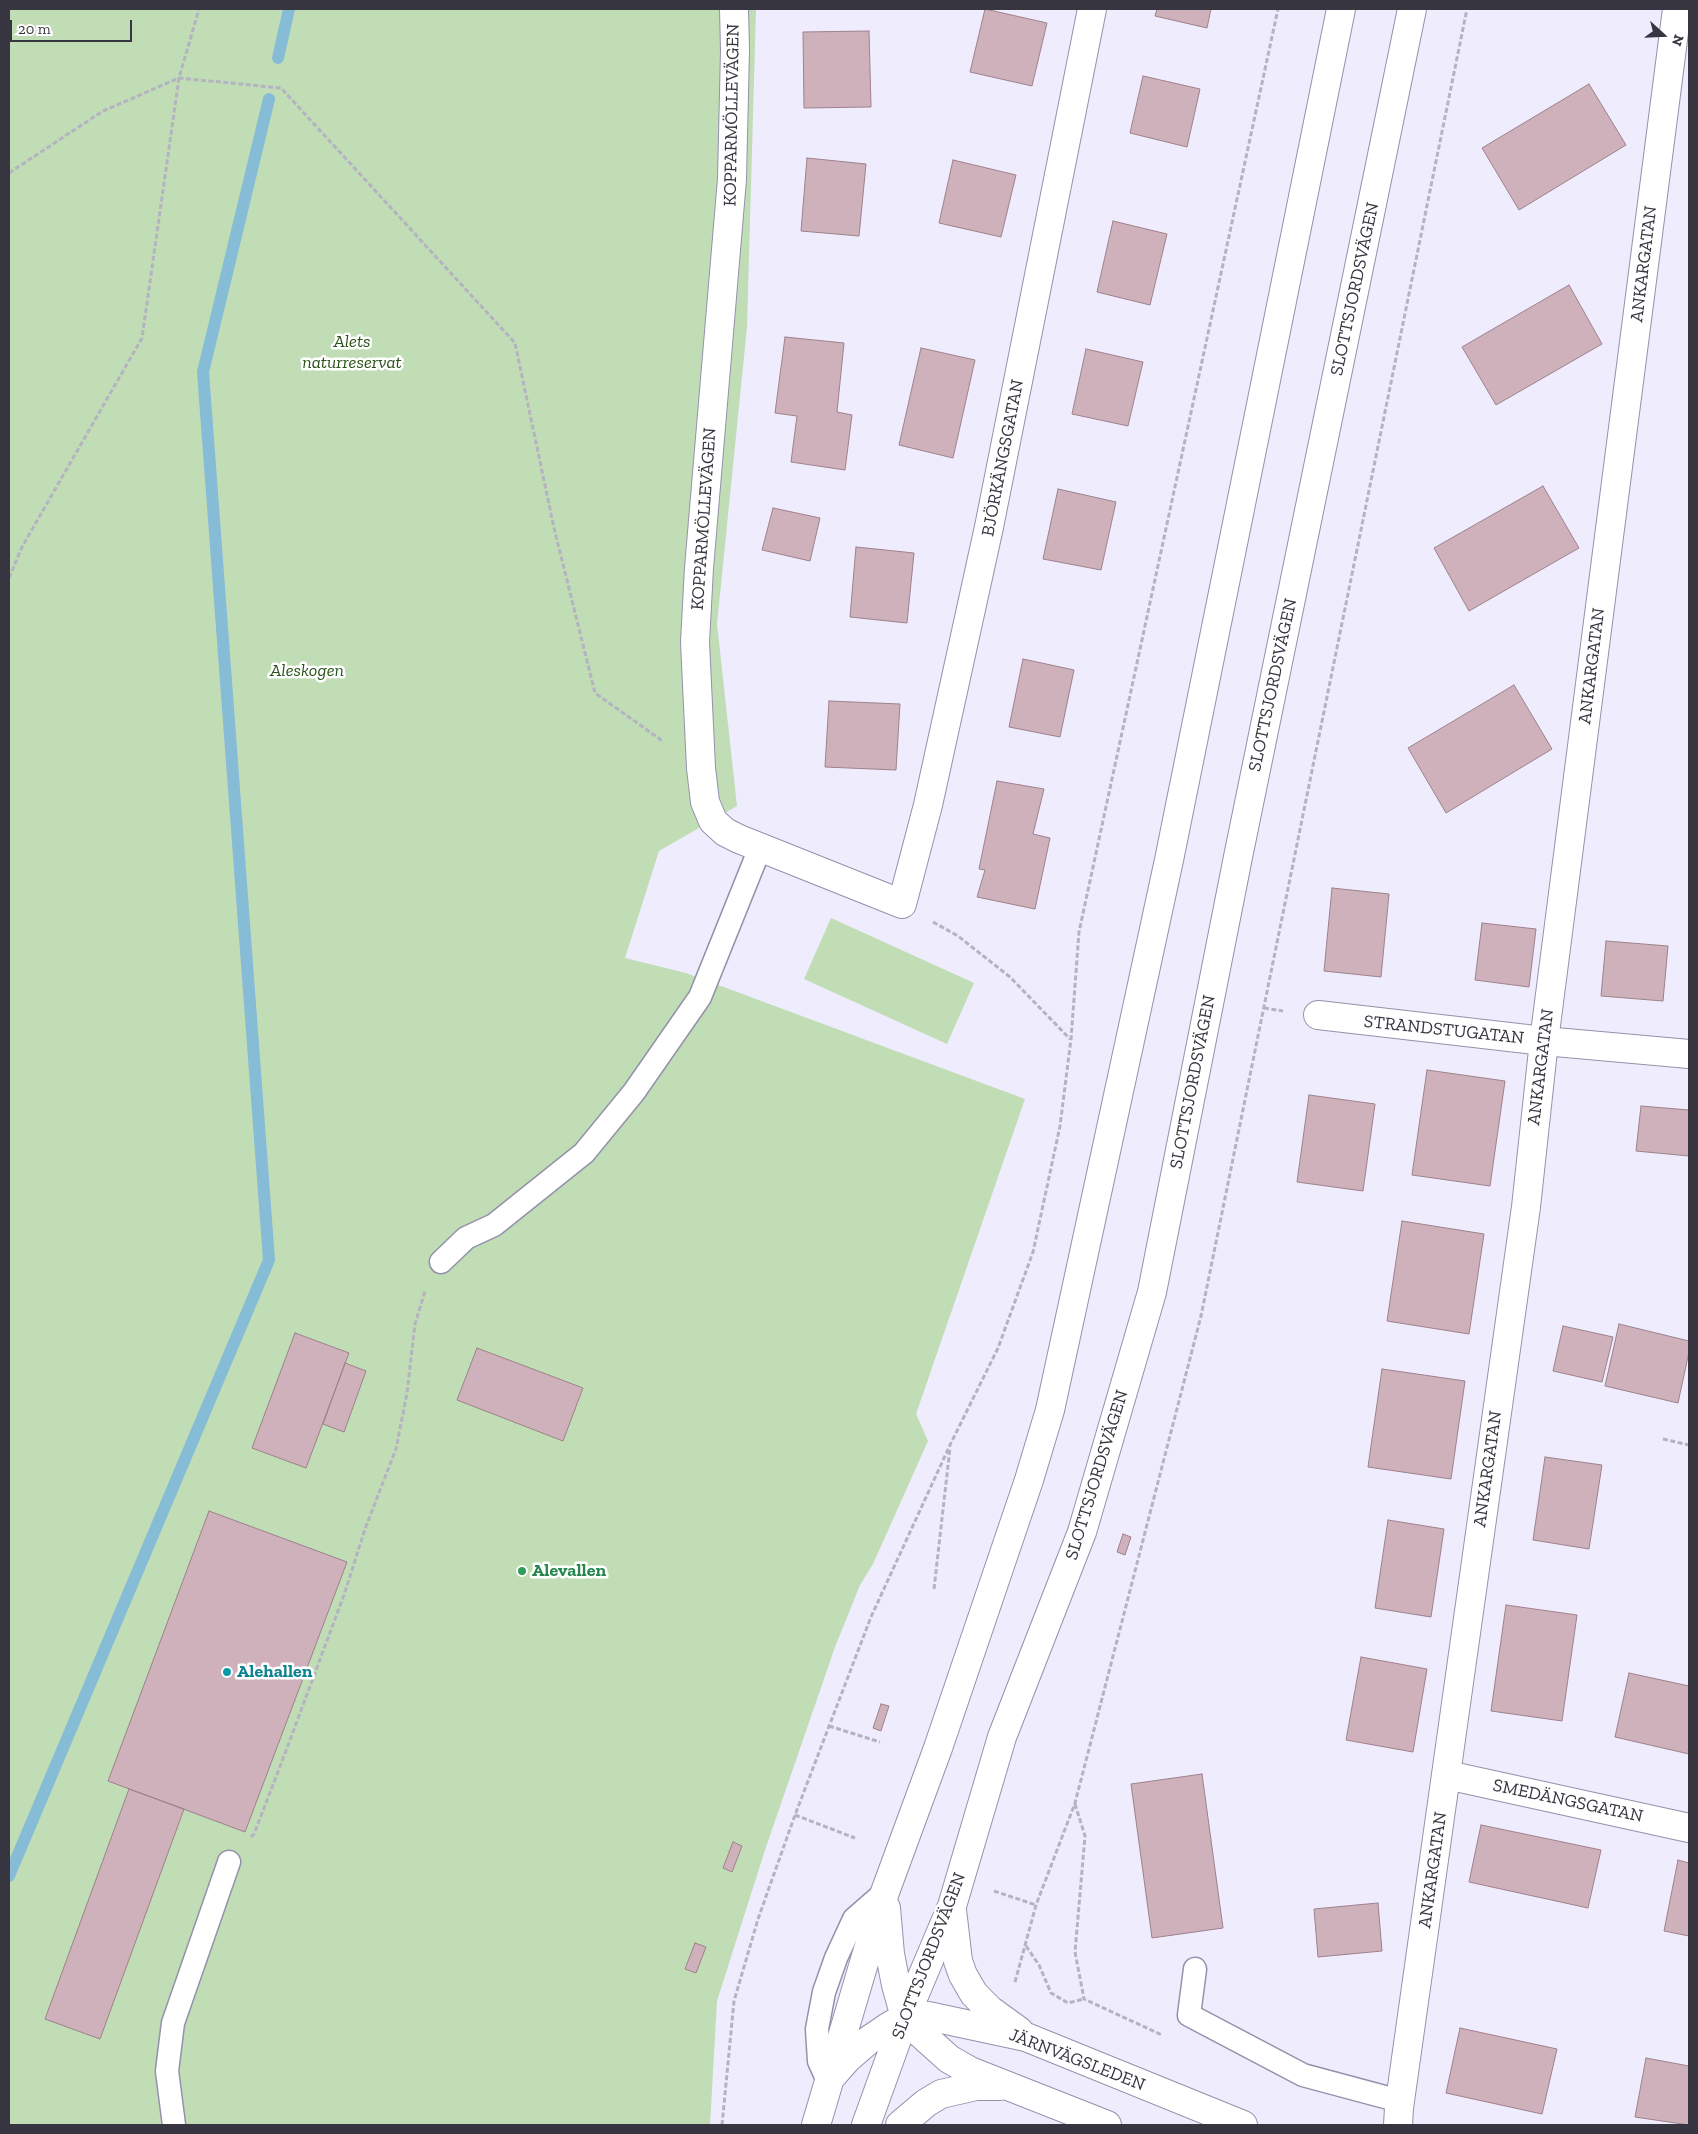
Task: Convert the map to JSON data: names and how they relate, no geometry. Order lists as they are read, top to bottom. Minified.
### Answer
{"streets":{"main road":["KOPPARMÖLLEVÄGEN","ANKARGATAN","SLOTTSJORDSVÄGEN","BJÖRKÄNGSGATAN","STRANDSTUGATAN","SMEDÄNGSGATAN","JÄRNVÄGSLEDEN"]},"crossings":[["KOPPARMÖLLEVÄGEN","BJÖRKÄNGSGATAN"],["ANKARGATAN","STRANDSTUGATAN"],["ANKARGATAN","SMEDÄNGSGATAN"],["SLOTTSJORDSVÄGEN","JÄRNVÄGSLEDEN"]],"parks":["Alets naturreservat","Aleskogen"],"places":["Alevallen","Alehallen"],"scale_bar":"20 m","north":"right"}
